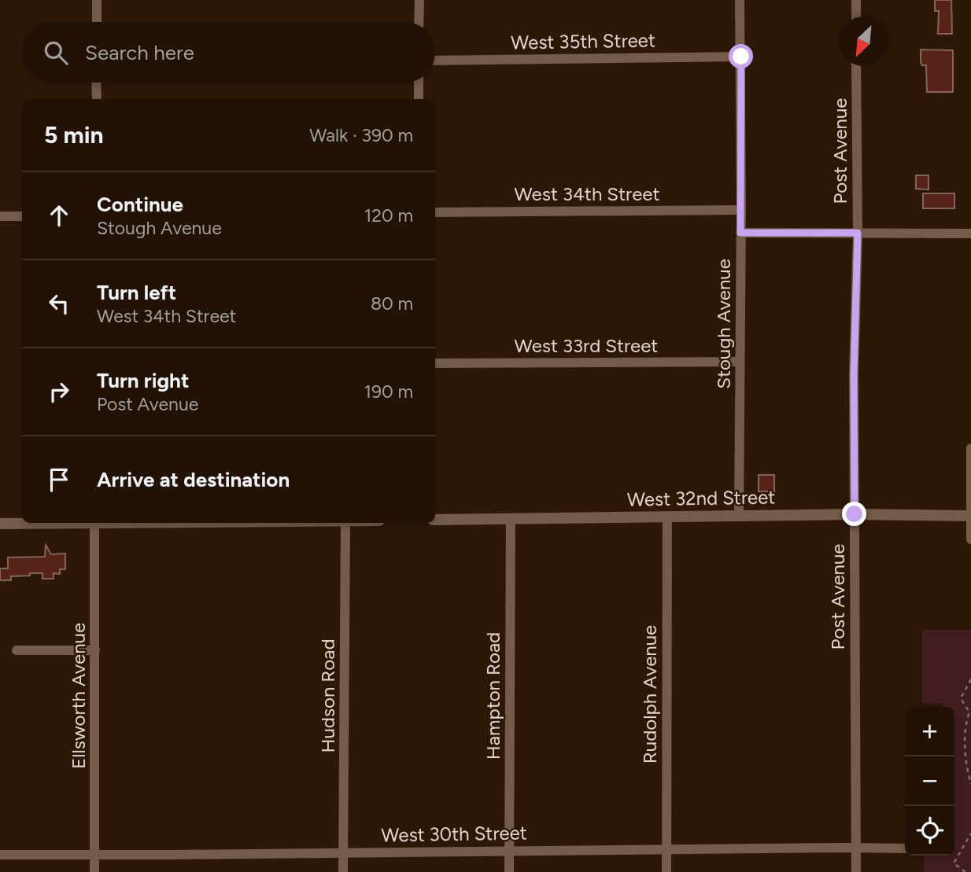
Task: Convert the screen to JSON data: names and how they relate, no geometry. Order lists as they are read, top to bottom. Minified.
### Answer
{"streets":{"street":["West 35th Street","Post Avenue","West 34th Street","Stough Avenue","West 33rd Street","West 32nd Street","Rudolph Avenue","Ellsworth Avenue","Hudson Road","Hampton Road","West 30th Street"]},"crossings":[["West 35th Street","Stough Avenue"],["Post Avenue","West 32nd Street"],["Post Avenue","West 30th Street"],["West 34th Street","Stough Avenue"],["Stough Avenue","West 33rd Street"],["Stough Avenue","West 32nd Street"],["West 32nd Street","Rudolph Avenue"],["West 32nd Street","Hampton Road"],["Rudolph Avenue","West 30th Street"],["Ellsworth Avenue","West 30th Street"],["Hudson Road","West 30th Street"],["Hampton Road","West 30th Street"]],"north":"bottom left","page":{"search":"Search here","heading":["5 min","Walk · 390 m"],"list":[["Continue","Stough Avenue","120 m"],["Turn left","West 34th Street","80 m"],["Turn right","Post Avenue","190 m"],"Arrive at destination"],"map_buttons":["+","−"]}}
